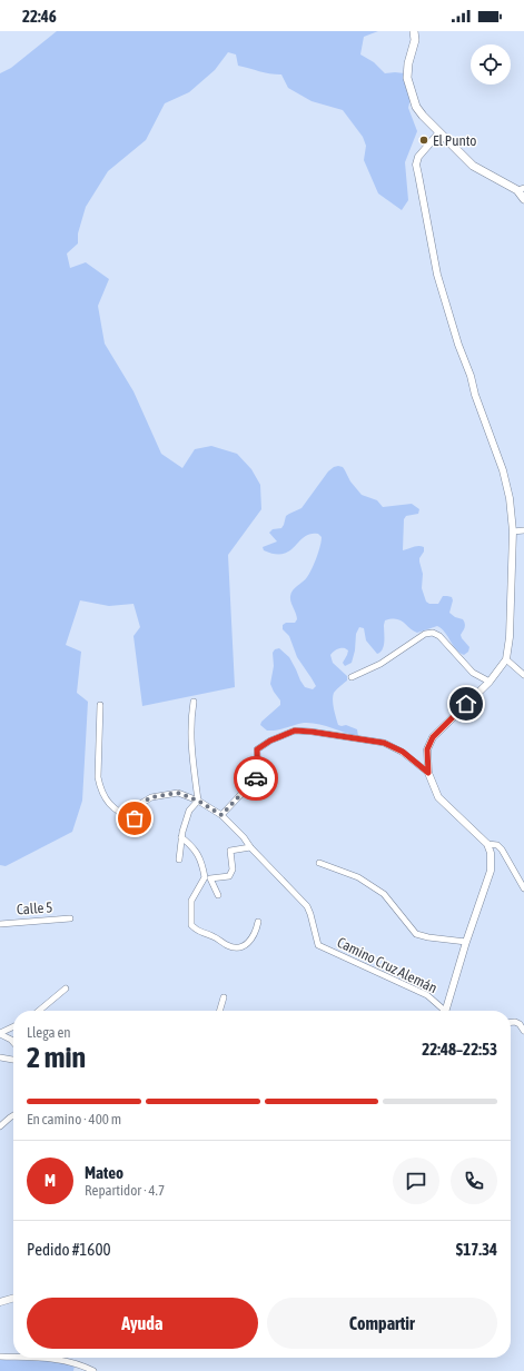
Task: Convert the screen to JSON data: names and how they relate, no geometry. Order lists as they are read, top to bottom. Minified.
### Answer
{"streets":{"street":["Calle 5","Camino Cruz Alemán"]},"places":["El Punto"],"page":{"status":"22:46","heading":["2 min","Llega en","22:48–22:53"],"panel":["Mateo","Repartidor · 4.7","Pedido #1600","$17.34"],"bar":"En camino · 400 m","round":"M","buttons":["Ayuda","Compartir"]}}
